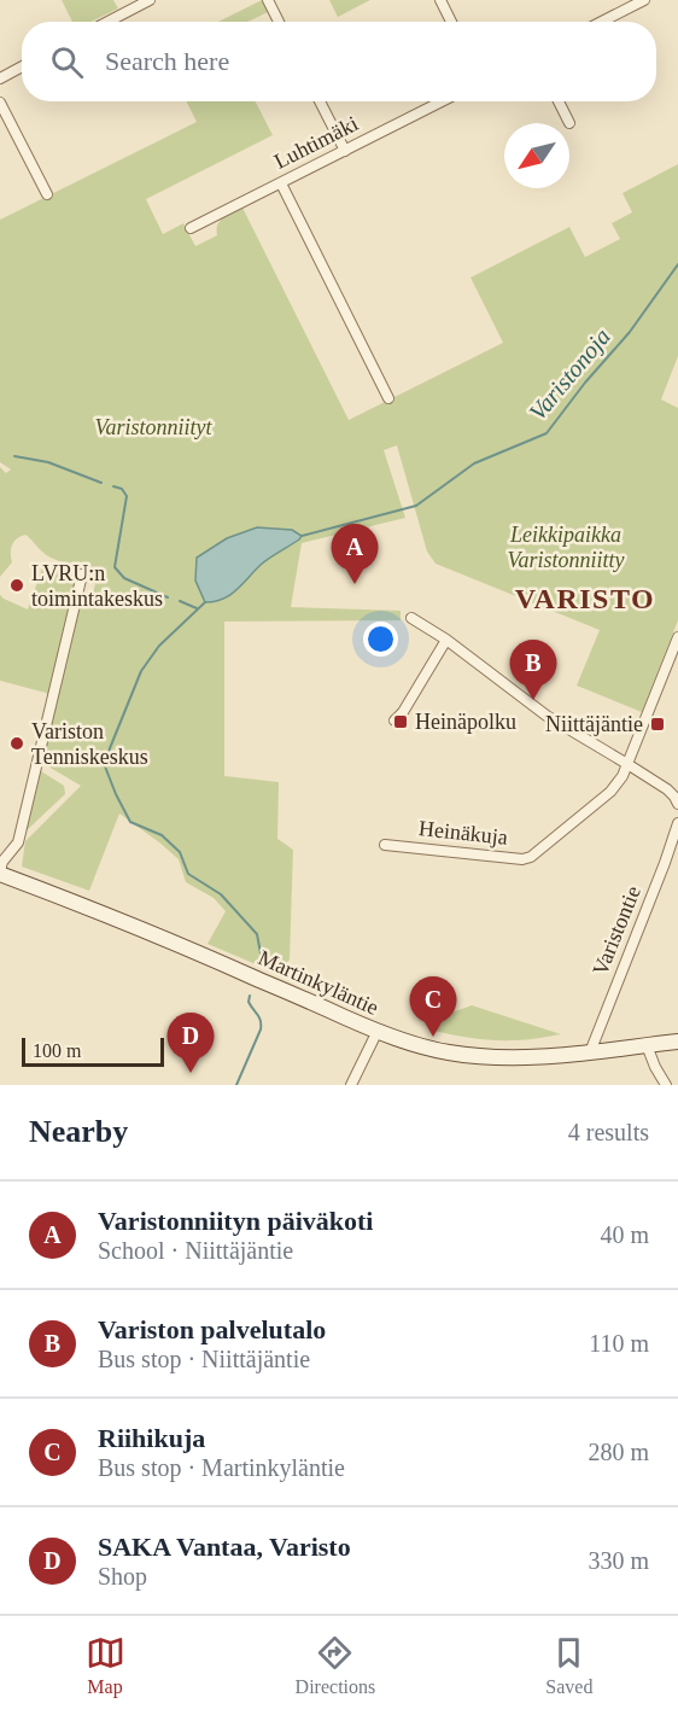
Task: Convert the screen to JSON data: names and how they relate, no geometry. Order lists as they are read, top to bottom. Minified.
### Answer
{"streets":{"main road":["Martinkyläntie"],"street":["Luhtimäki","Heinäkuja","Varistontie"]},"crossings":[["Varistontie","Martinkyläntie"]],"districts":["VARISTO"],"water":["Varistonoja"],"parks":["Varistonniityt","Leikkipaikka Varistonniitty"],"places":{"other":["LVRU:n toimintakeskus","Variston Tenniskeskus"],"transit":["Heinäpolku","Niittäjäntie"]},"scale_bar":"100 m","north":"bottom left","page":{"search":"Search here","pins":["A","B","C","D"],"scale":"100 m","heading":["Nearby","4 results"],"list":[{"mark":"A","name":"Varistonniityn päiväkoti","note":"School · Niittäjäntie","value":"40 m"},{"mark":"B","name":"Variston palvelutalo","note":"Bus stop · Niittäjäntie","value":"110 m"},{"mark":"C","name":"Riihikuja","note":"Bus stop · Martinkyläntie","value":"280 m"},{"mark":"D","name":"SAKA Vantaa, Varisto","note":"Shop","value":"330 m"}],"nav":["Map","Directions","Saved"]}}
